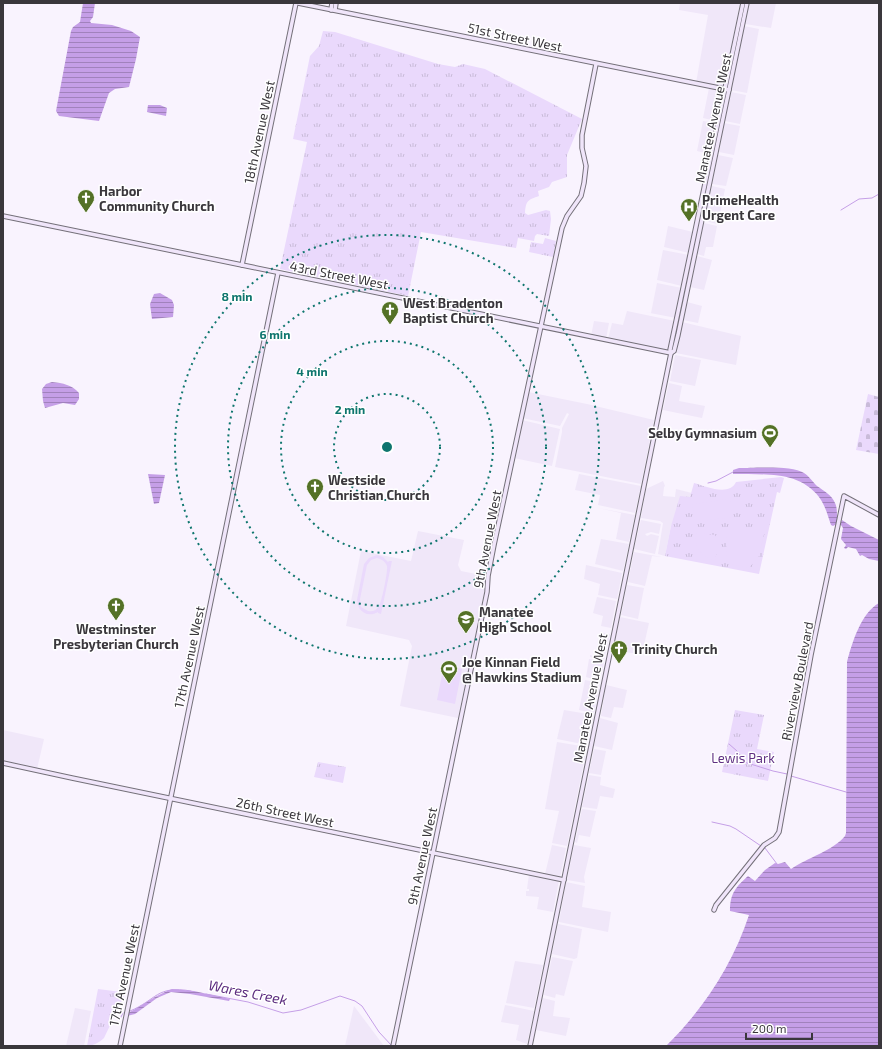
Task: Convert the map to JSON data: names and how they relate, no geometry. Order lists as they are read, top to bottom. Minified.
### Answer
{"streets":{"street":["51st Street West","Manatee Avenue West","18th Avenue West","43rd Street West","9th Avenue West","17th Avenue West","Riverview Boulevard","26th Street West"]},"crossings":[["51st Street West","Manatee Avenue West"],["51st Street West","18th Avenue West"],["51st Street West","9th Avenue West"],["Manatee Avenue West","43rd Street West"],["Manatee Avenue West","26th Street West"],["18th Avenue West","43rd Street West"],["43rd Street West","9th Avenue West"],["43rd Street West","17th Avenue West"],["9th Avenue West","26th Street West"],["17th Avenue West","26th Street West"]],"water":["Wares Creek"],"parks":["Lewis Park"],"places":{"church":["Harbor Community Church","West Bradenton Baptist Church","Westside Christian Church","Westminster Presbyterian Church","Trinity Church"],"hospital":["PrimeHealth Urgent Care"],"sports":["Selby Gymnasium","Joe Kinnan Field @ Hawkins Stadium"],"school or university":["Manatee High School"]},"scale_bar":"200 m","rings":["8 min","6 min","4 min","2 min"]}
